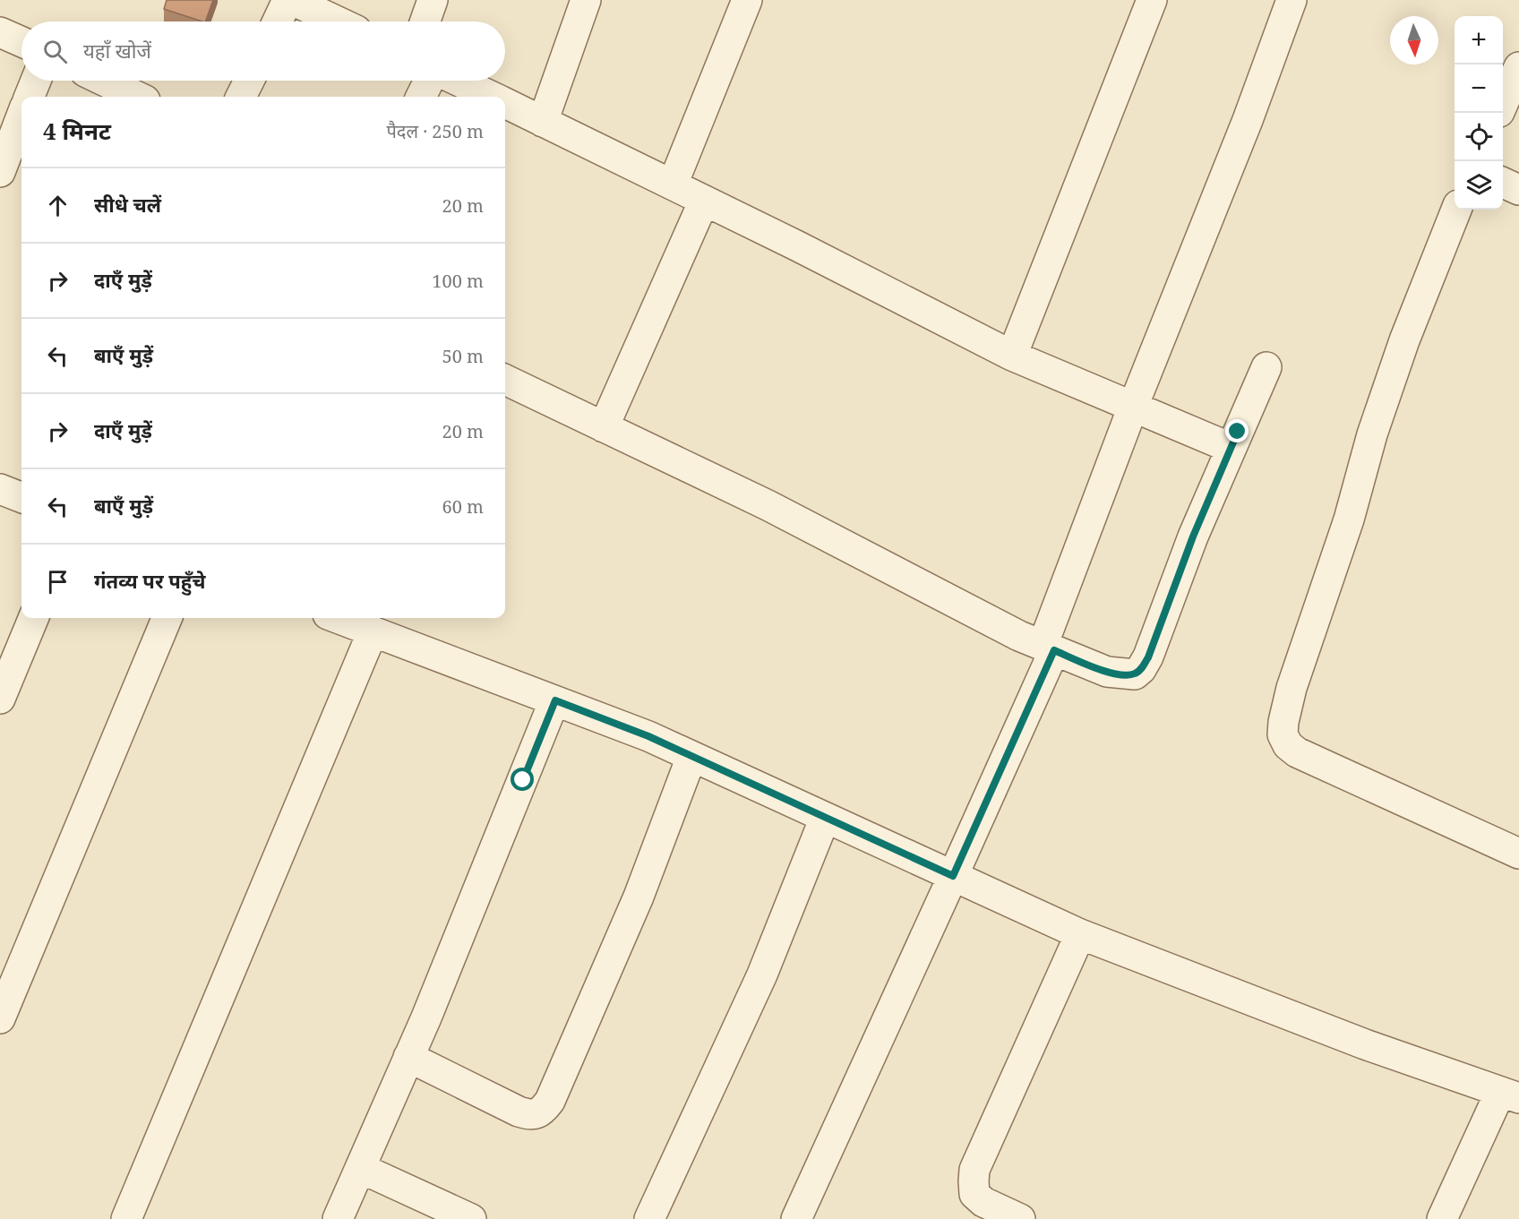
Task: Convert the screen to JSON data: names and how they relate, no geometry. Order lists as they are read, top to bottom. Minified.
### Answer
{"north":"bottom","page":{"map_buttons":["+","−"],"search":"यहाँ खोजें","heading":["4 मिनट","पैदल · 250 m"],"list":[["सीधे चलें","20 m"],["दाएँ मुड़ें","100 m"],["बाएँ मुड़ें","50 m"],["दाएँ मुड़ें","20 m"],["बाएँ मुड़ें","60 m"],"गंतव्य पर पहुँचे"]}}
